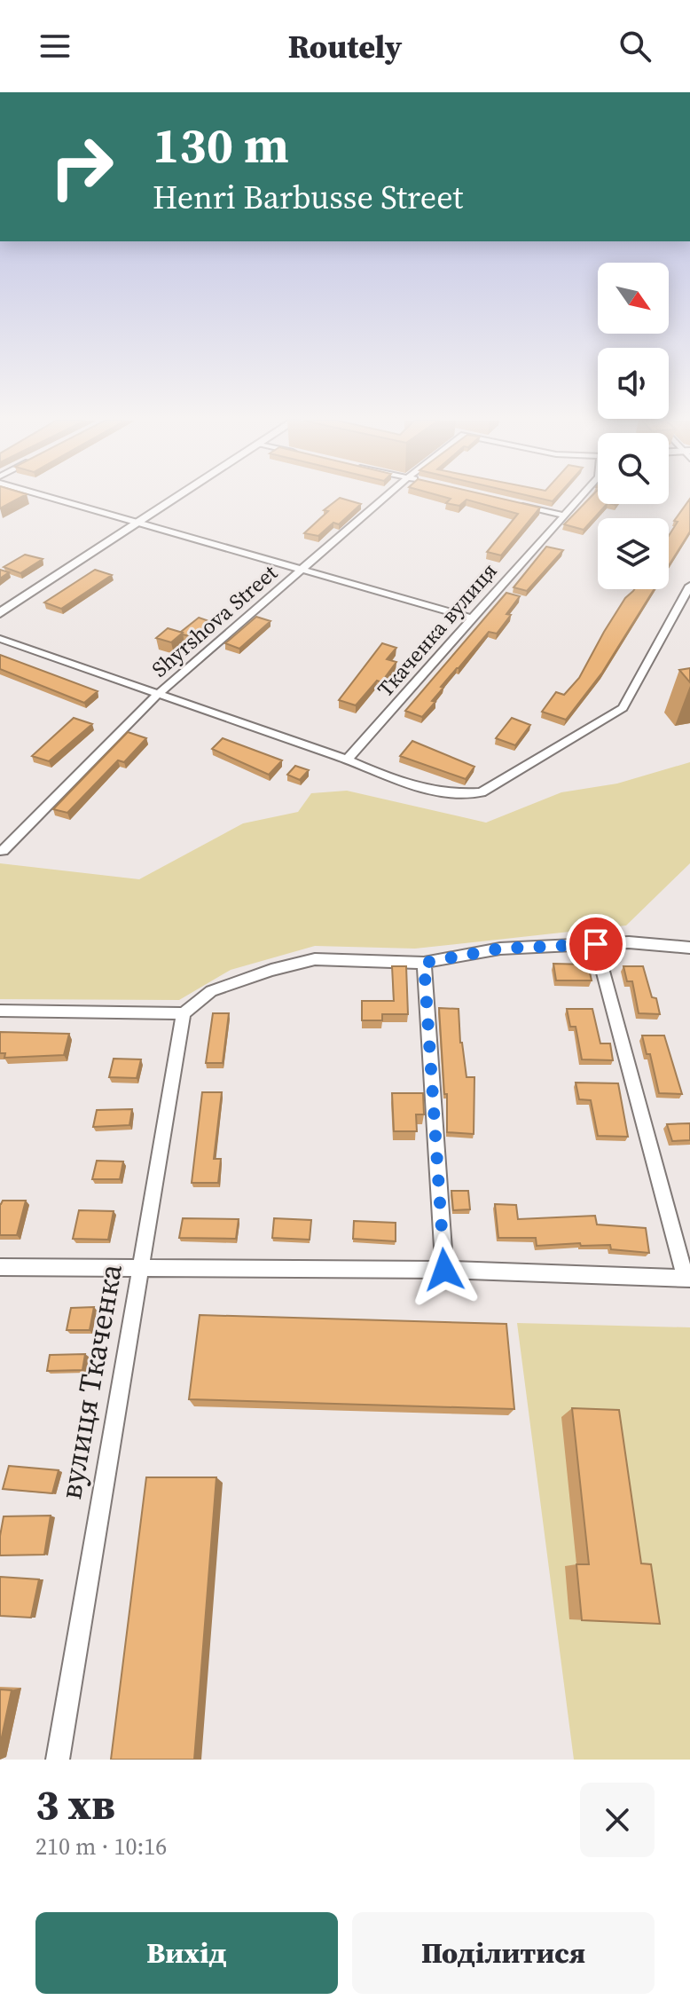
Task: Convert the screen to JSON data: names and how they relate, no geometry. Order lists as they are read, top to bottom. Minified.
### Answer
{"streets":{"street":["Shyrshova Street","Ткаченка вулиця","вулиця Ткаченка"]},"north":"bottom right","page":{"header":"Routely","turn":["130 m","Henri Barbusse Street"],"heading":["3 хв","210 m · 10:16"],"buttons":["Вихід","Поділитися"]}}
